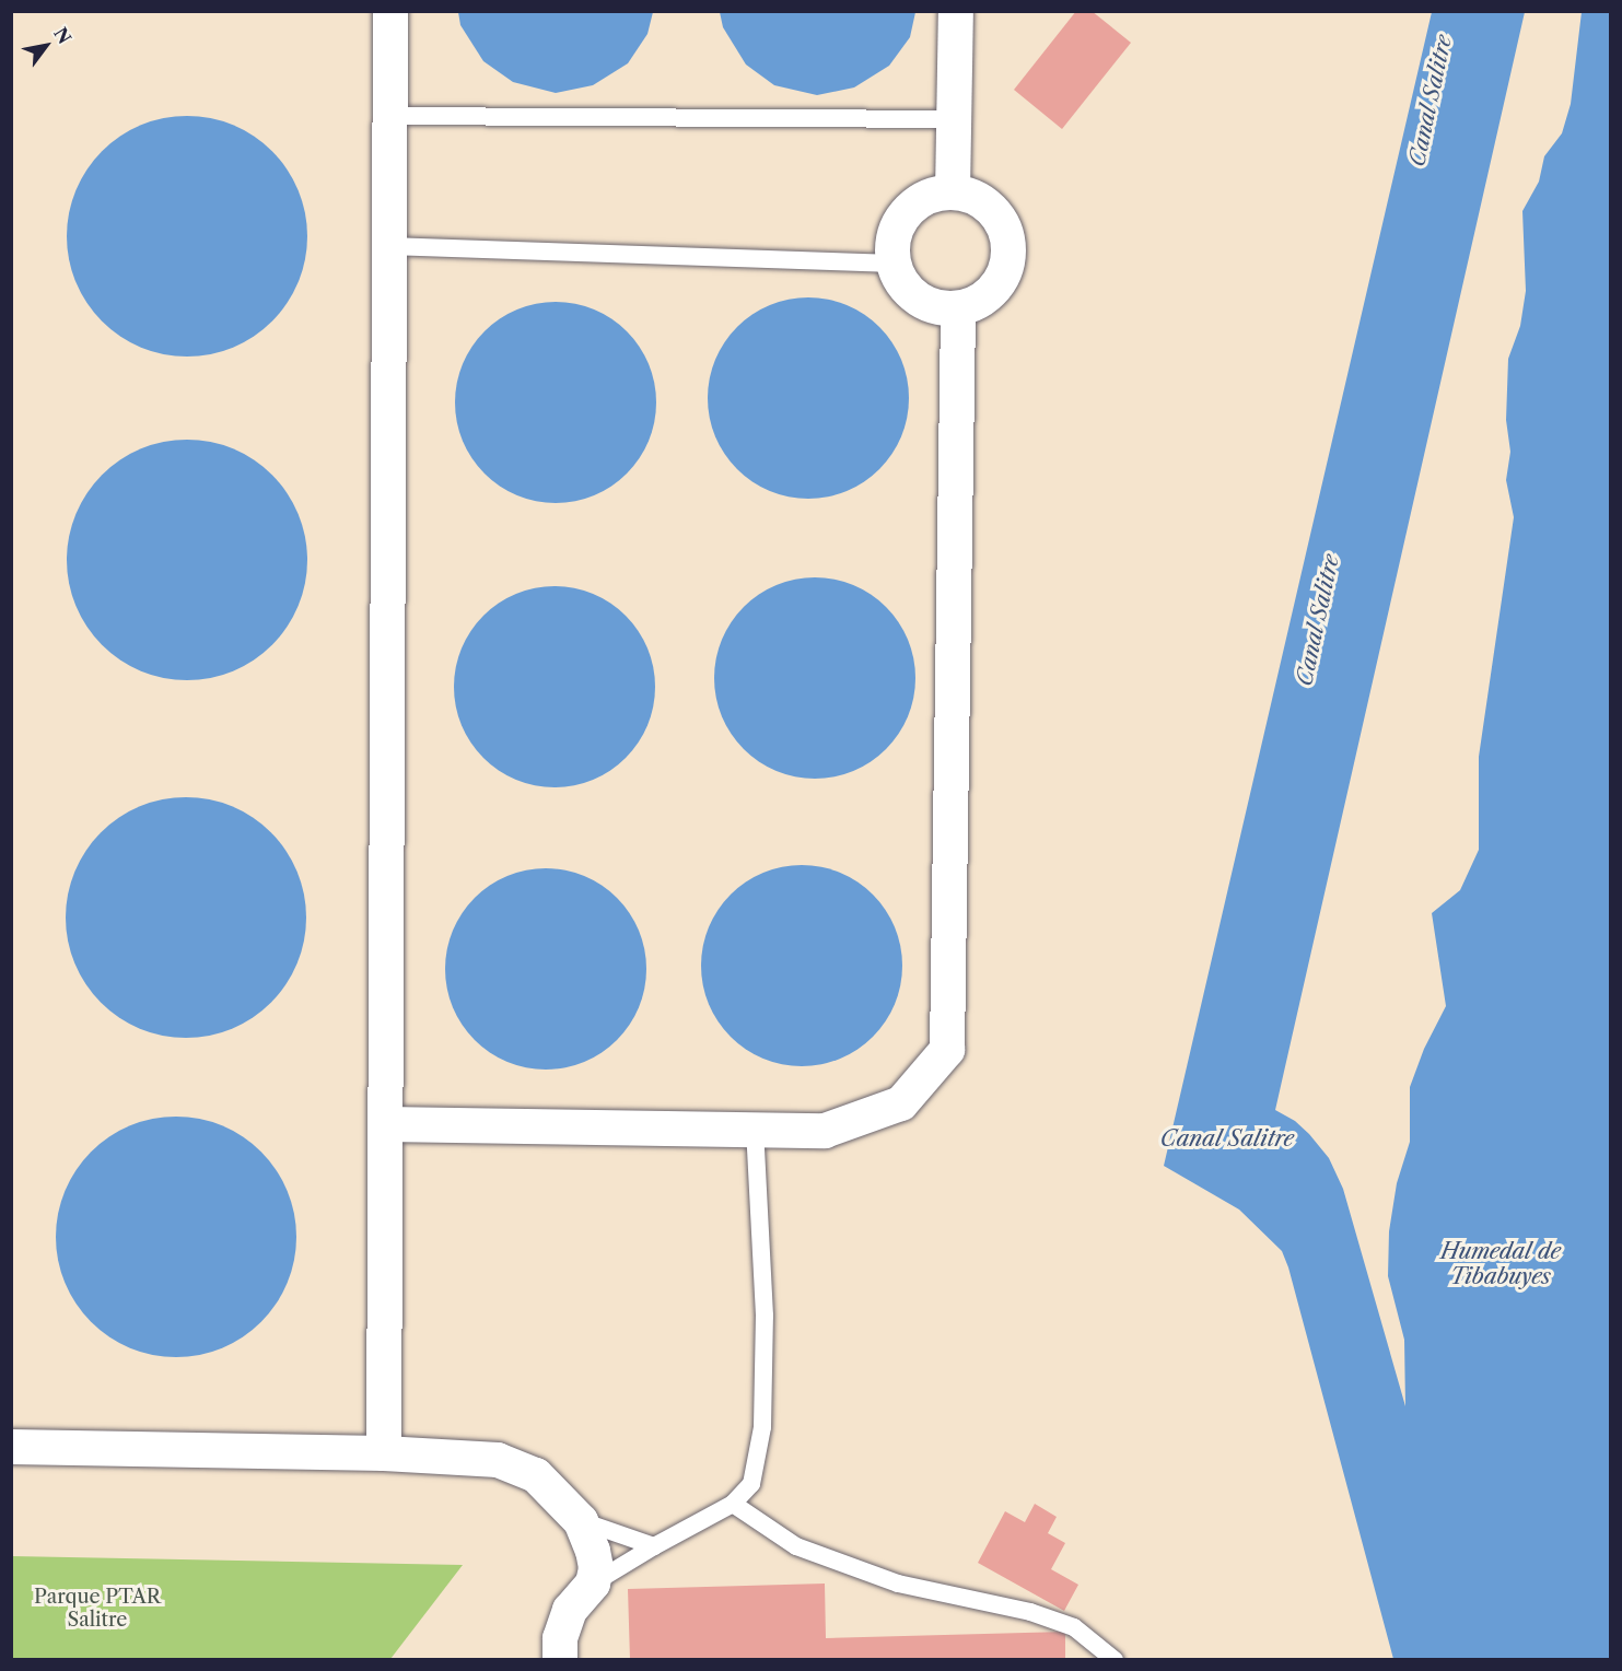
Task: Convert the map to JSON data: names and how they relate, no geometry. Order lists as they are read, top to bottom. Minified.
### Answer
{"water":["Canal Salitre","Humedal de Tibabuyes"],"parks":["Parque PTAR Salitre"],"north":"top right"}
